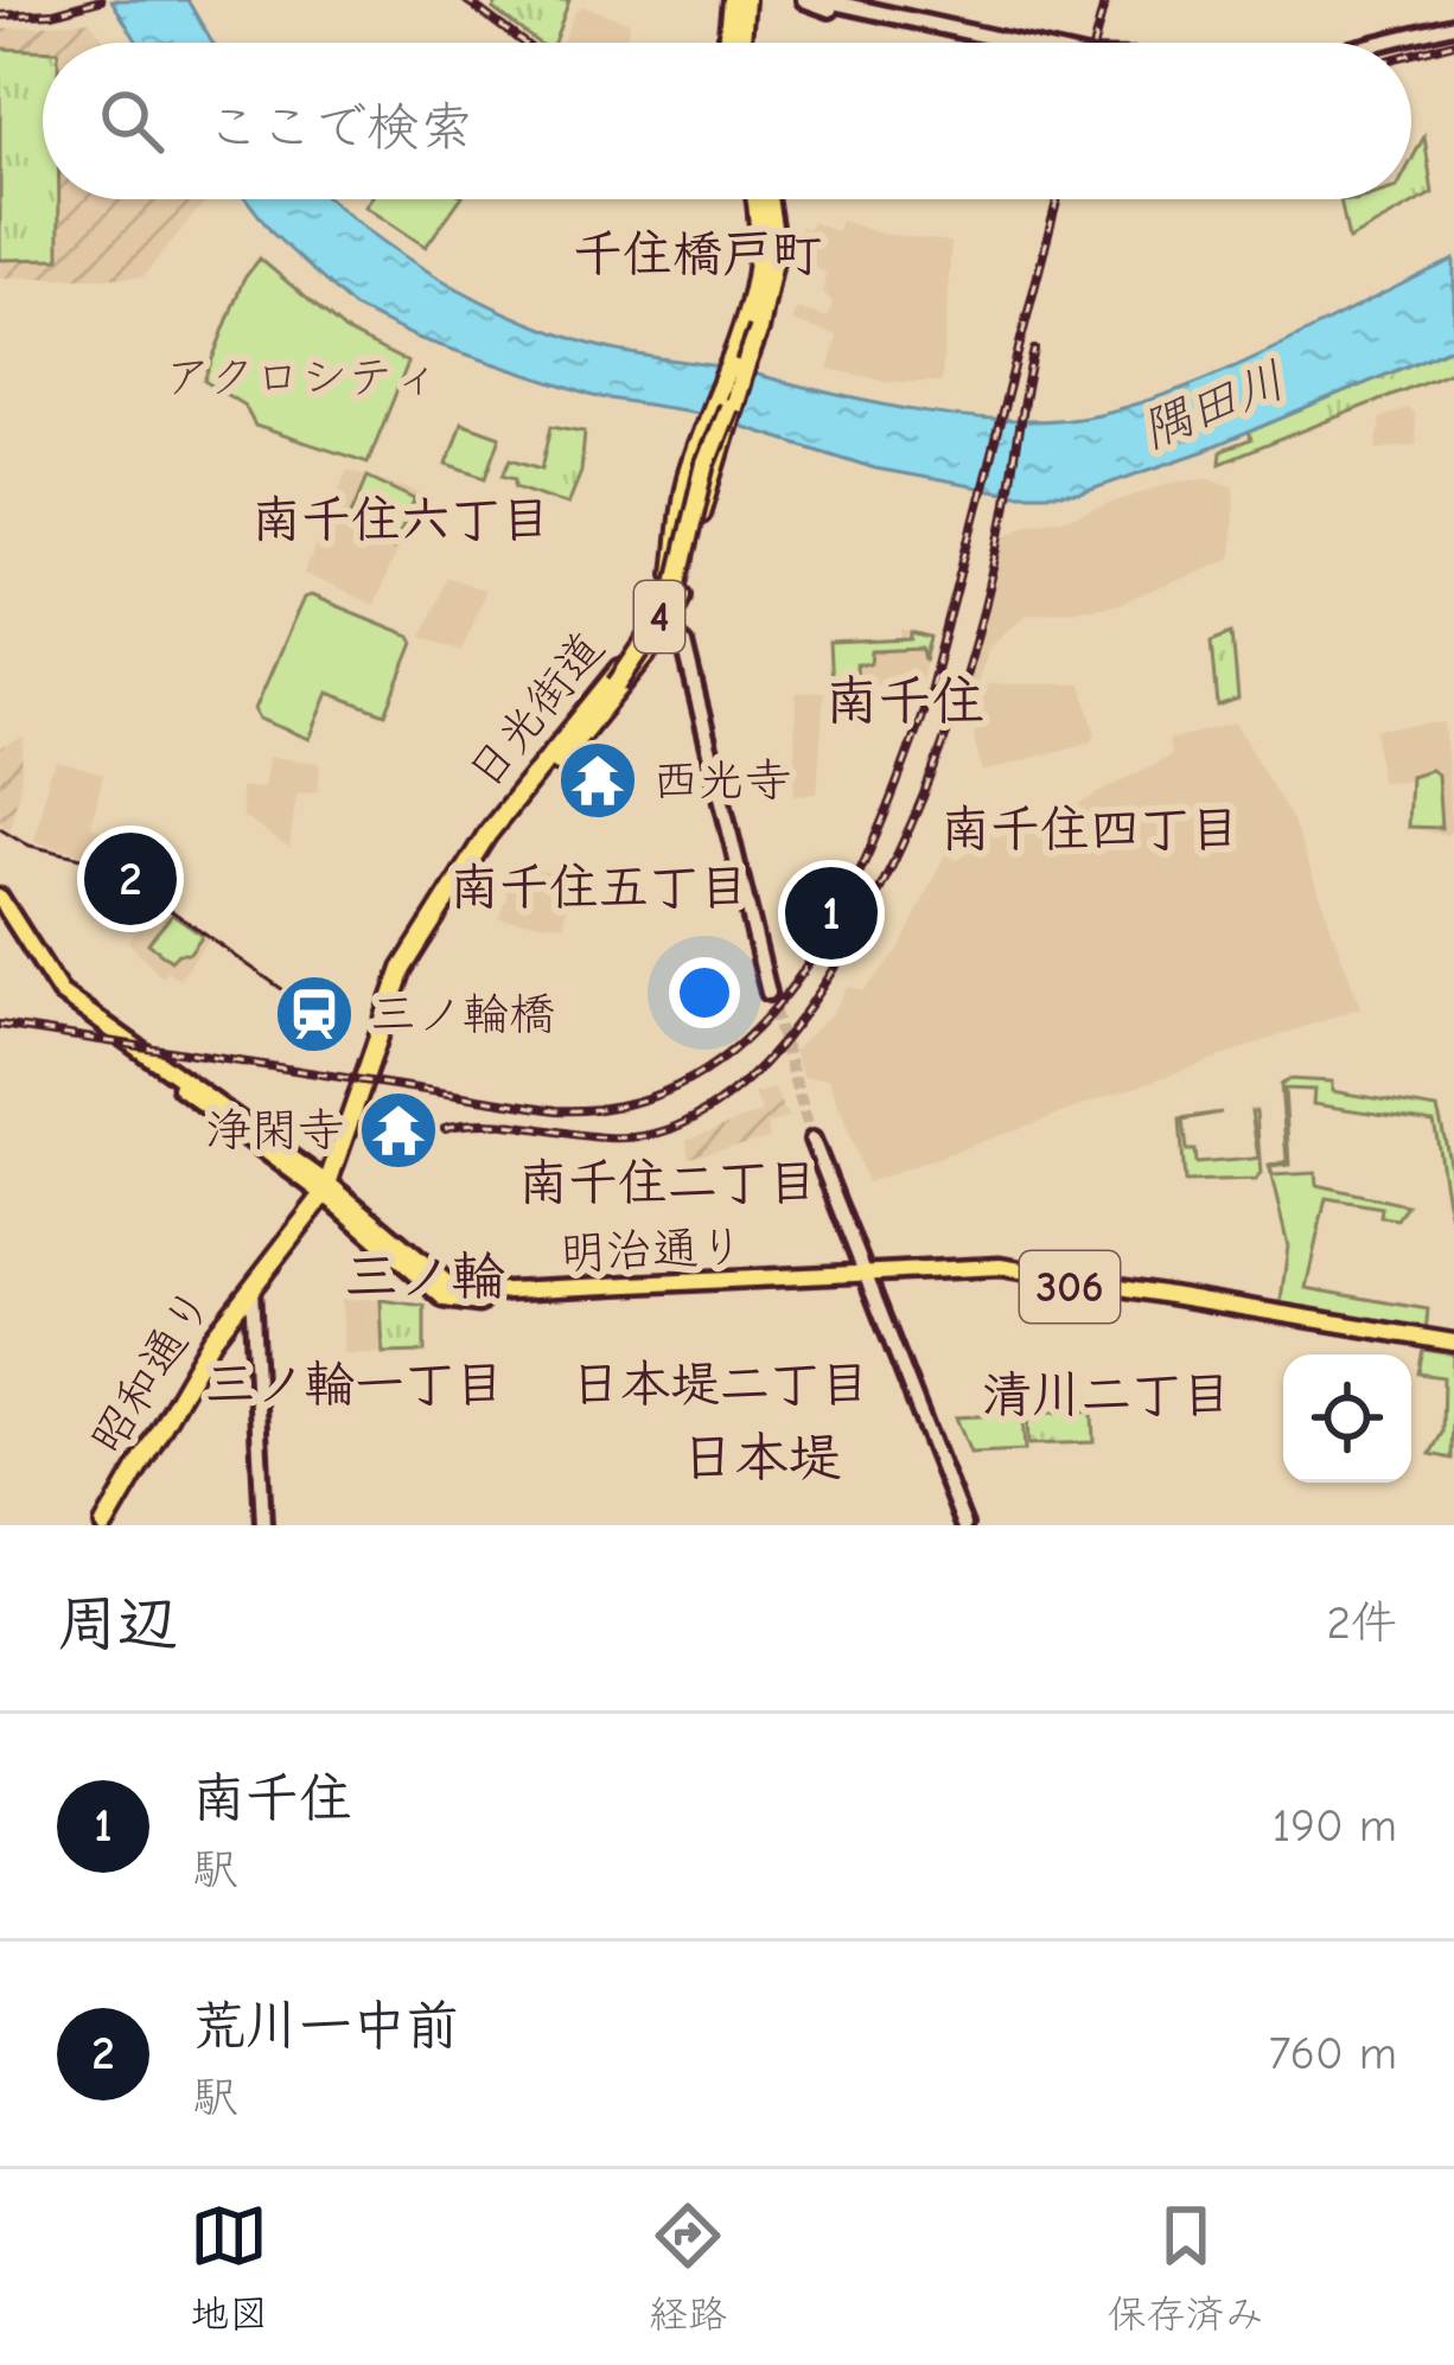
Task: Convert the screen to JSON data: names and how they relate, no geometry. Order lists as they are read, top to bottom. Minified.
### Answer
{"streets":{"highway":["4","日光街道","昭和通り"],"main road":["明治通り","306"]},"crossings":[["日光街道","明治通り"],["日光街道","昭和通り"],["明治通り","昭和通り"]],"districts":["千住橋戸町","南千住六丁目","南千住","南千住四丁目","南千住五丁目","南千住二丁目","三ノ輪","三ノ輪一丁目","日本堤二丁目","清川二丁目","日本堤"],"water":["隅田川"],"parks":["アクロシティ"],"places":{"temple":["西光寺","浄閑寺"],"station":["三ノ輪橋"]},"page":{"search":"ここで検索","pins":["2","1"],"heading":["周辺","2件"],"list":[{"mark":"1","name":"南千住","note":"駅","value":"190 m"},{"mark":"2","name":"荒川一中前","note":"駅","value":"760 m"}],"nav":["地図","経路","保存済み"]}}
